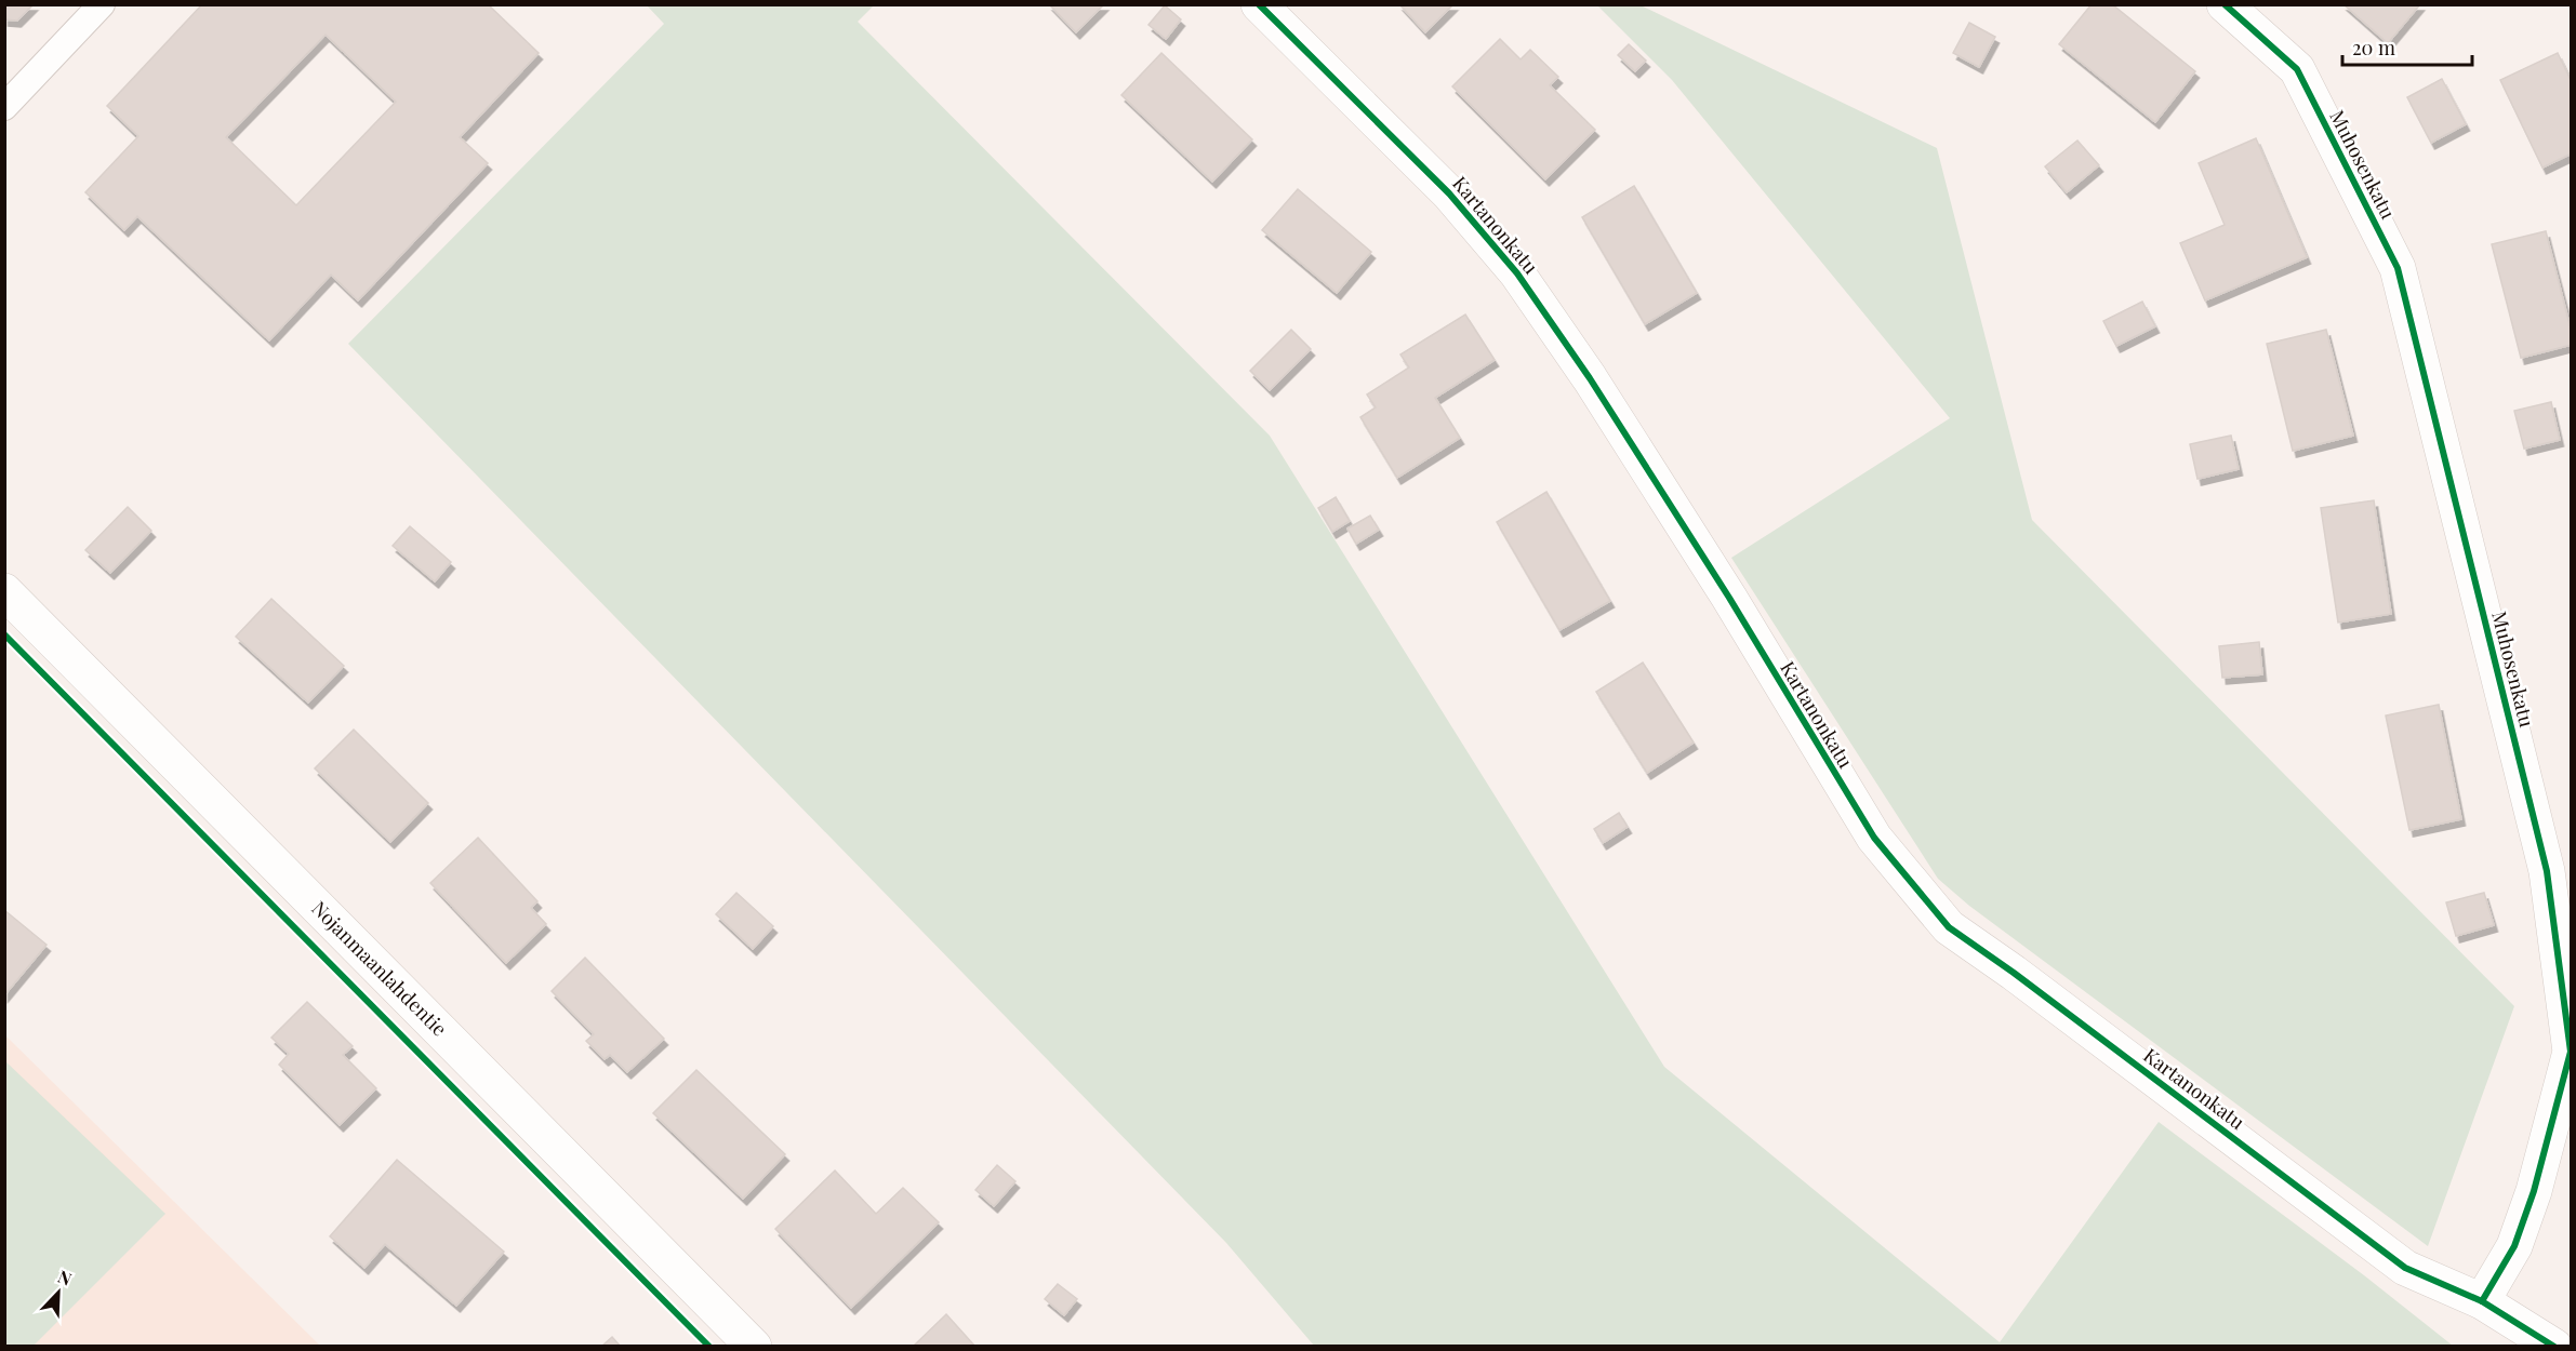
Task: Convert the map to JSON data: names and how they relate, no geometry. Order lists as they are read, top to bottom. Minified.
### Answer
{"streets":{"street":["Muhosenkatu","Kartanonkatu","Nojanmaanlahdentie"]},"crossings":[["Muhosenkatu","Kartanonkatu"]],"scale_bar":"20 m","north":"top right"}
